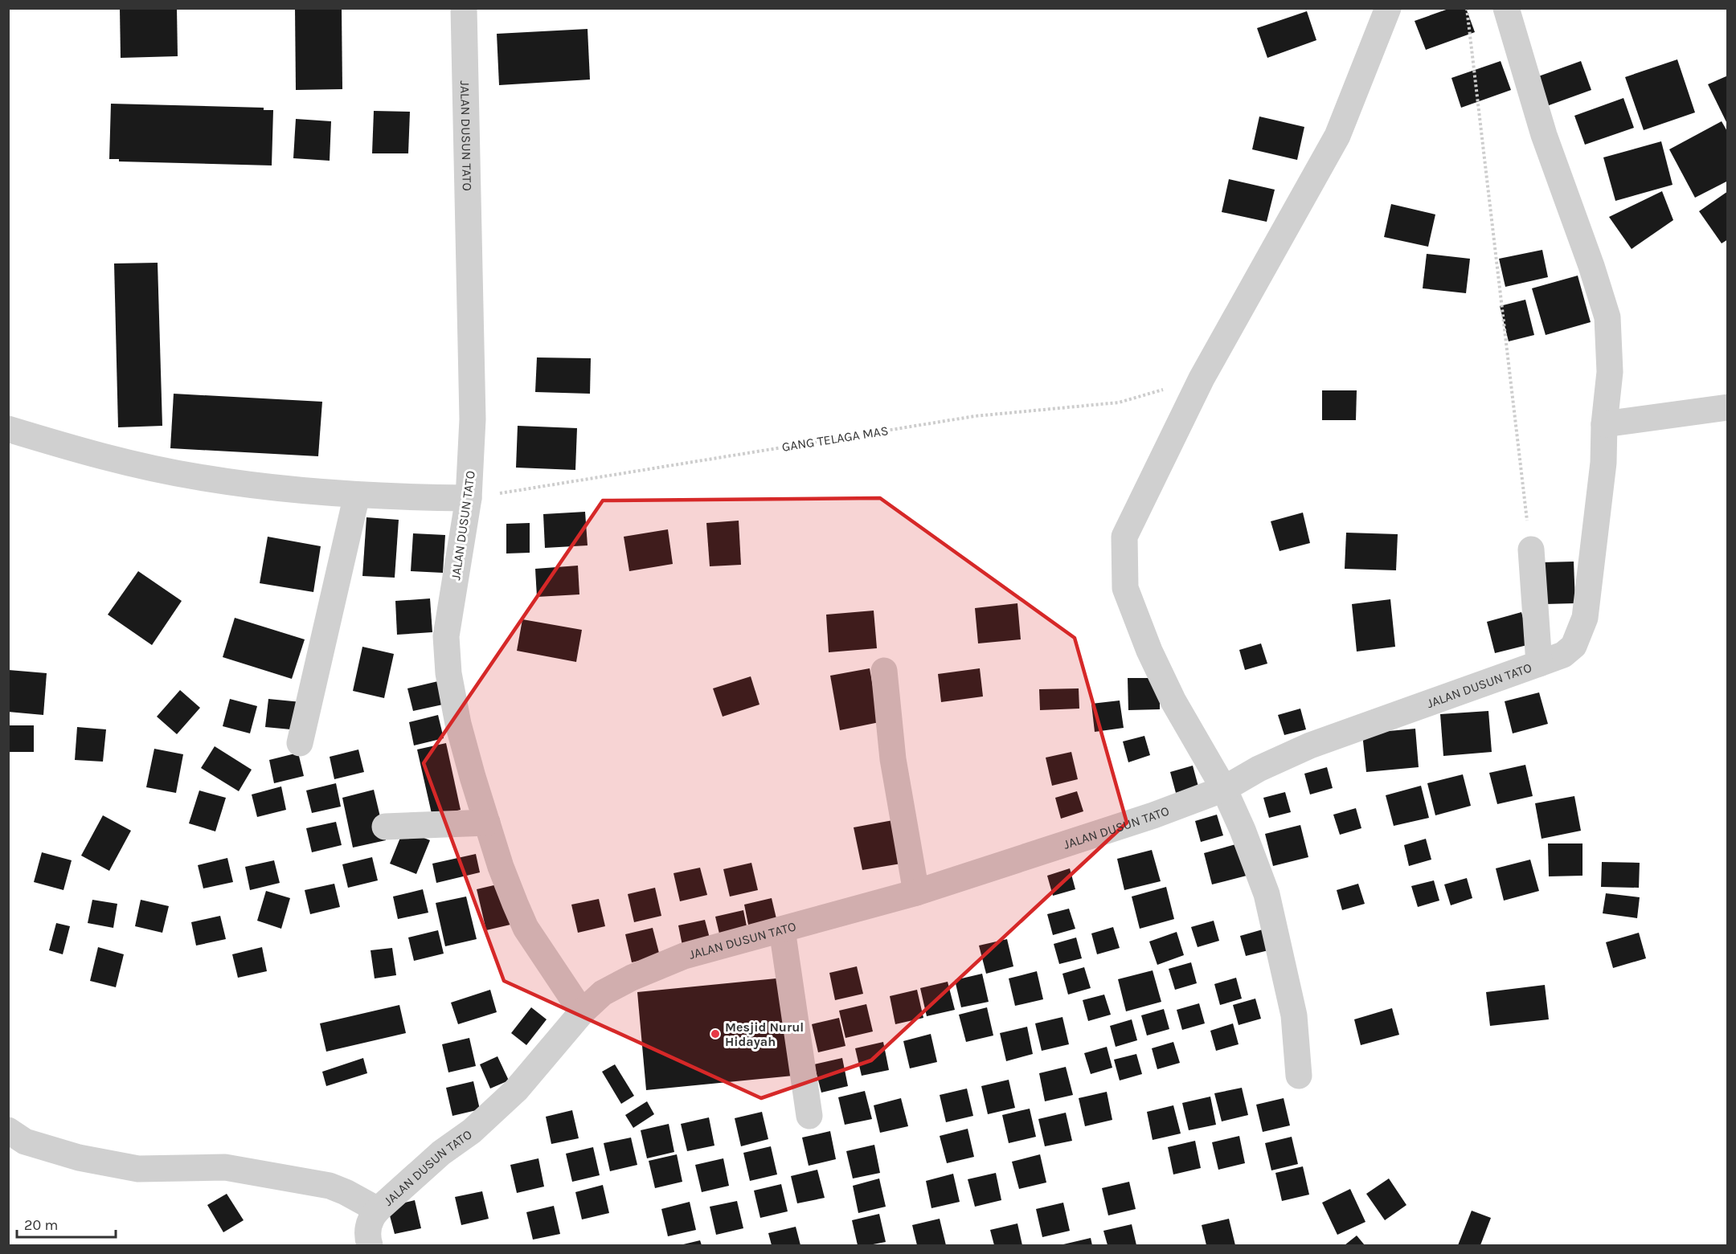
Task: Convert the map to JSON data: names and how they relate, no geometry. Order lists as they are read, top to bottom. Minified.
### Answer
{"streets":{"street":["JALAN DUSUN TATO"],"path":["GANG TELAGA MAS"]},"crossings":[["JALAN DUSUN TATO","GANG TELAGA MAS"]],"places":["Mesjid Nurul Hidayah"],"scale_bar":"20 m"}
